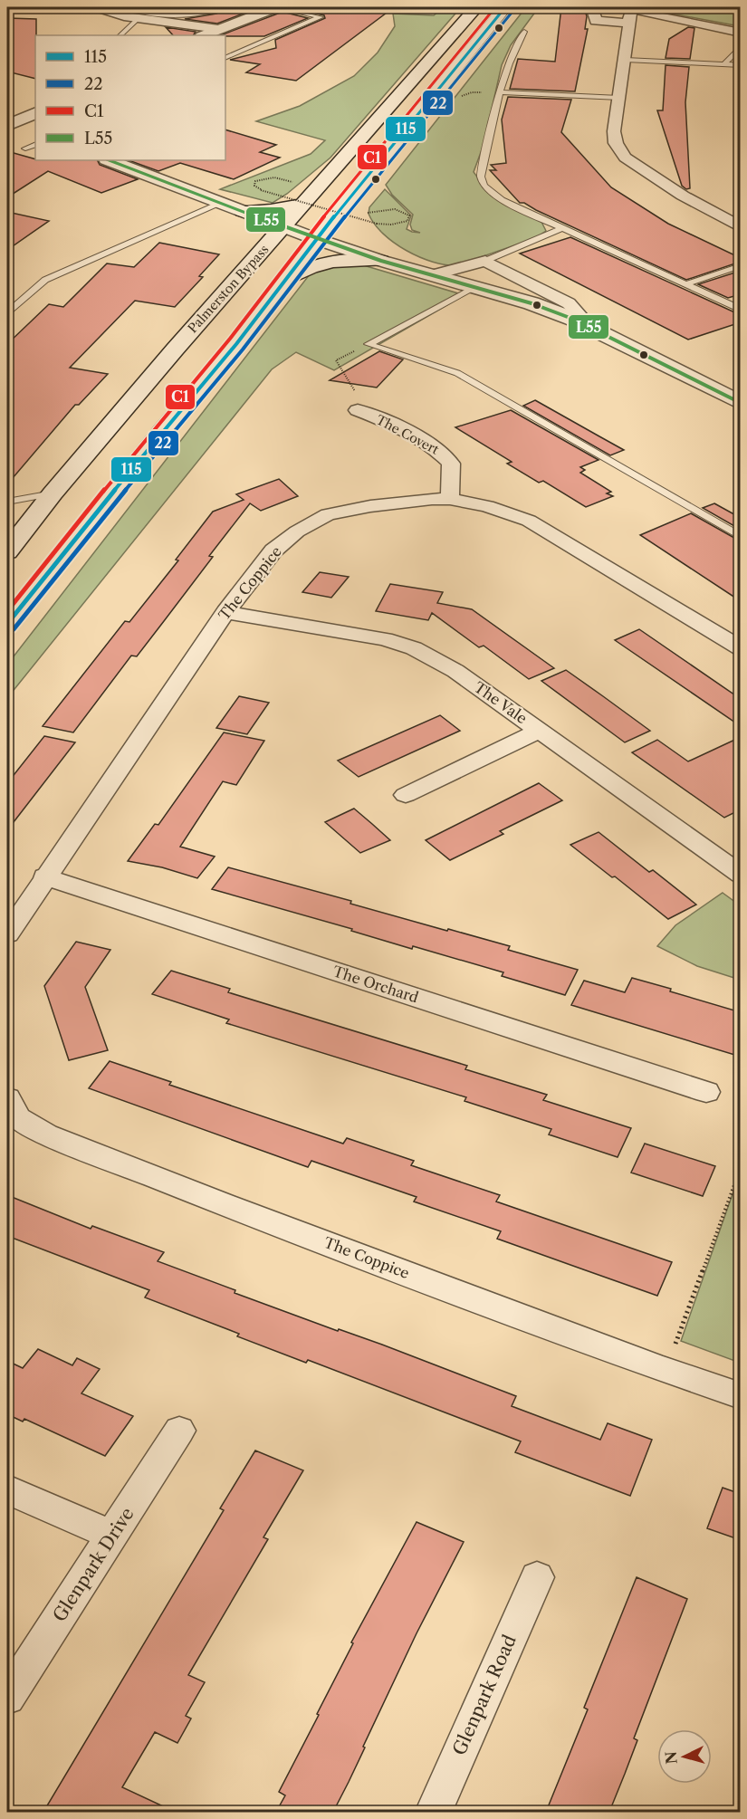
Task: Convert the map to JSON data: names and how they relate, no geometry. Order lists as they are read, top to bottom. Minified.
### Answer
{"streets":{"main road":["Palmerston Bypass"],"street":["The Covert","The Coppice","The Vale","The Orchard","Glenpark Drive","Glenpark Road"]},"crossings":[["The Covert","The Coppice"],["The Coppice","The Vale"],["The Coppice","The Orchard"]],"lines":["transit line 115","transit line C1","transit line 22","transit line L55"],"legend":["115","22","C1","L55"],"north":"left"}
